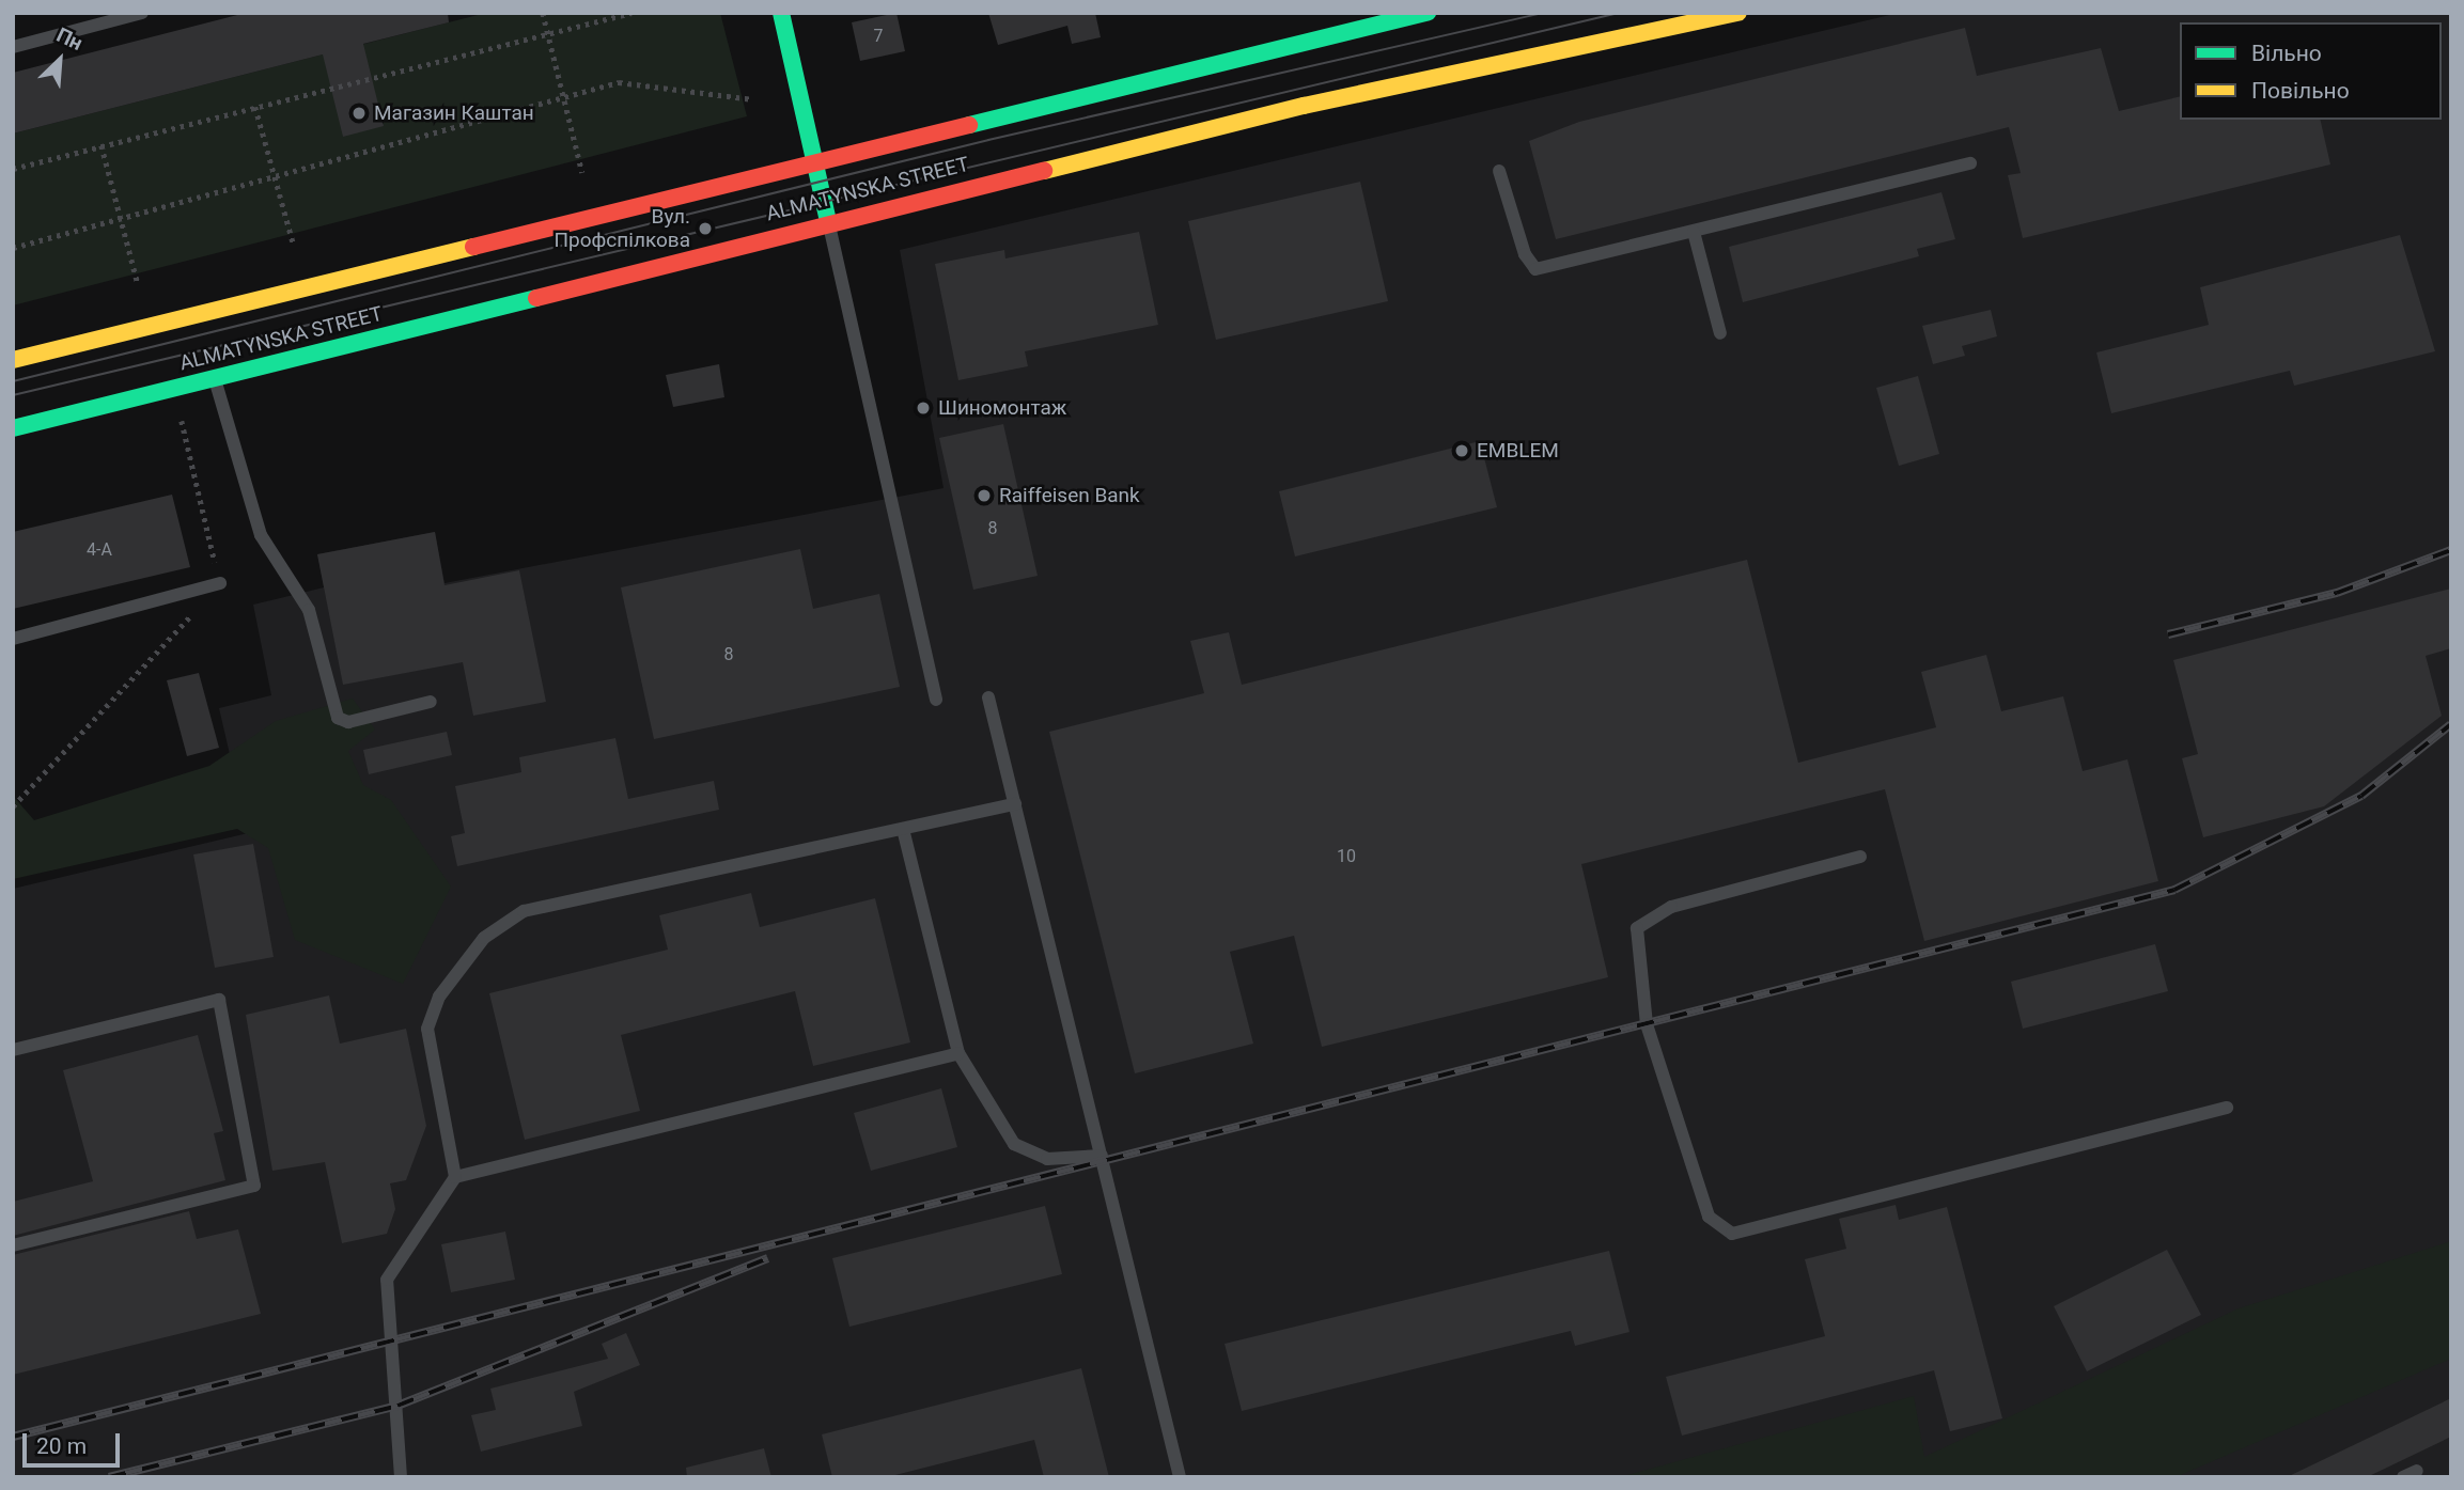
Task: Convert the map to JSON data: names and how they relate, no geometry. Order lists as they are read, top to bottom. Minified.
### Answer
{"streets":{"street":["ALMATYNSKA STREET"]},"places":["Магазин Каштан","Вул. Профспілкова","Шиномонтаж","EMBLEM","Raiffeisen Bank"],"house_numbers":["7","8","4-А","8","10"],"legend":["Вільно","Повільно"],"scale_bar":"20 m","north":"top right"}
